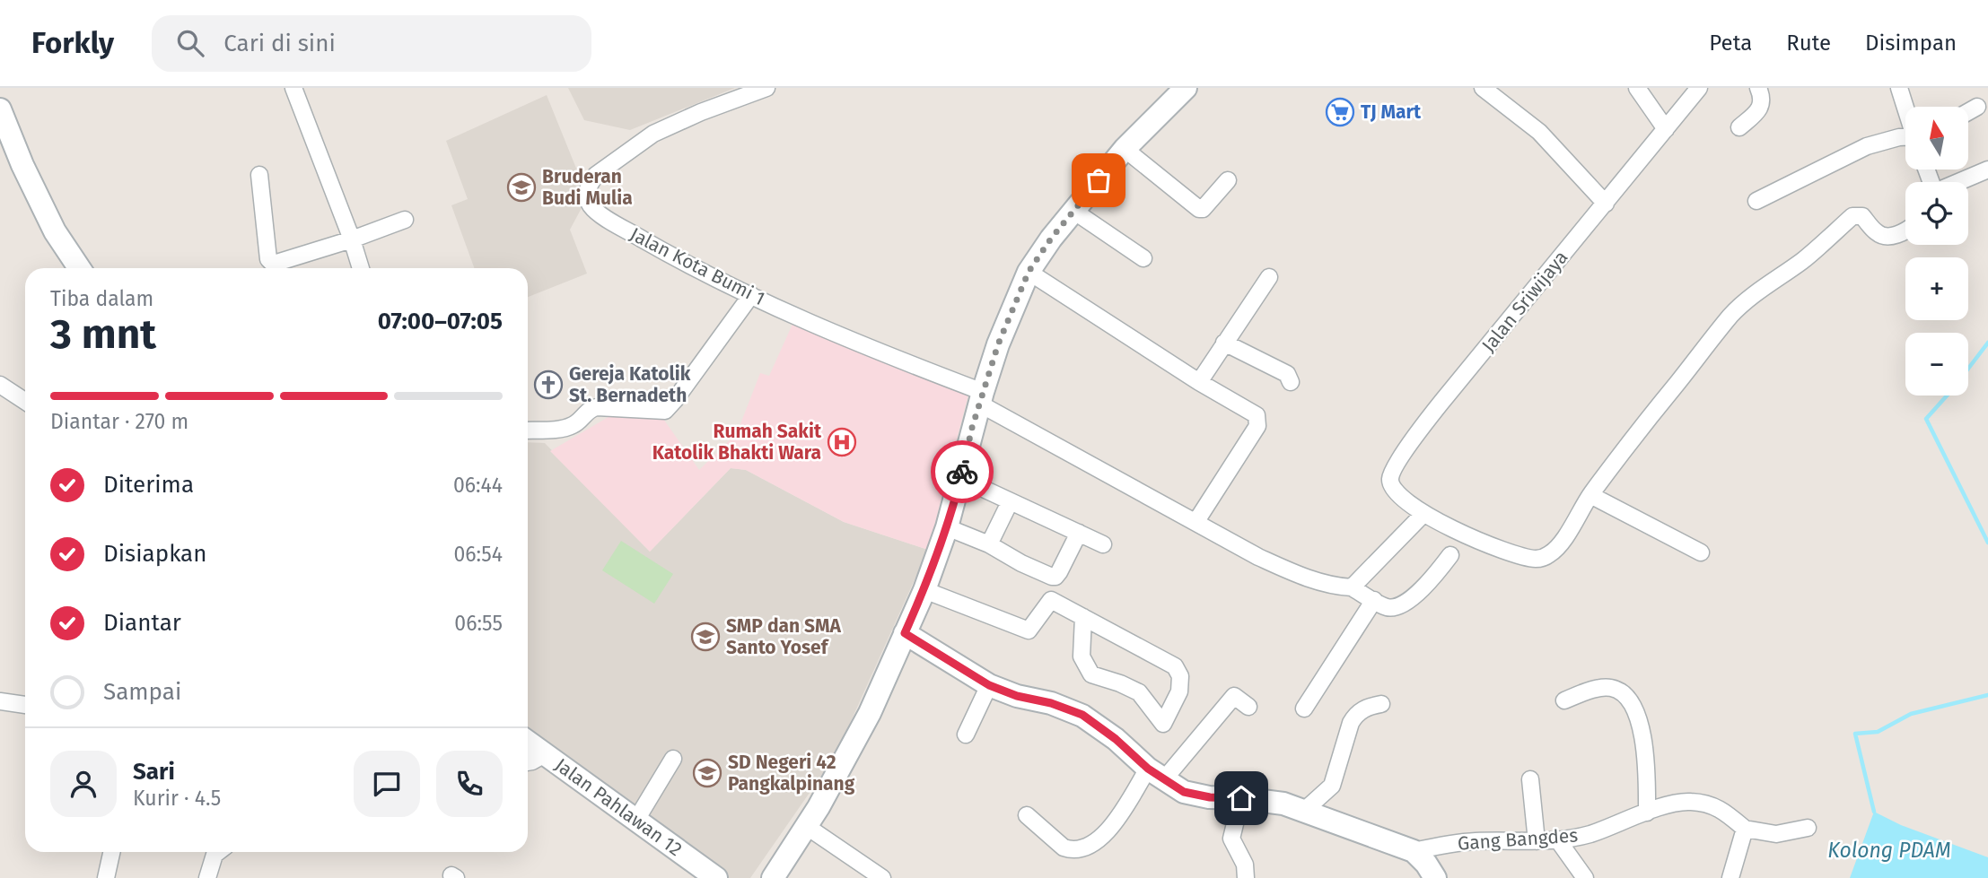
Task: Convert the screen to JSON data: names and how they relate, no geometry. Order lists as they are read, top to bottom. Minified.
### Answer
{"streets":{"main road":["Jalan Pahlawan 12"],"street":["Jalan Kota Bumi 1","Jalan Sriwijaya","Gang Bangdes"]},"water":["Kolong PDAM"],"places":{"supermarket":["TJ Mart"],"school or university":["Bruderan Budi Mulia","SMP dan SMA Santo Yosef","SD Negeri 42 Pangkalpinang"],"church":["Gereja Katolik St. Bernadeth"],"hospital":["Rumah Sakit Katolik Bhakti Wara"]},"north":"top","page":{"header":"Forkly","search":"Cari di sini","nav":["Peta","Rute","Disimpan"],"map_buttons":["+","−"],"heading":["3 mnt","Tiba dalam","07:00–07:05"],"panel":["Sari","Kurir · 4.5"],"bar":"Diantar · 270 m","list":[["Diterima","06:44"],["Disiapkan","06:54"],["Diantar","06:55"],"Sampai"]}}
